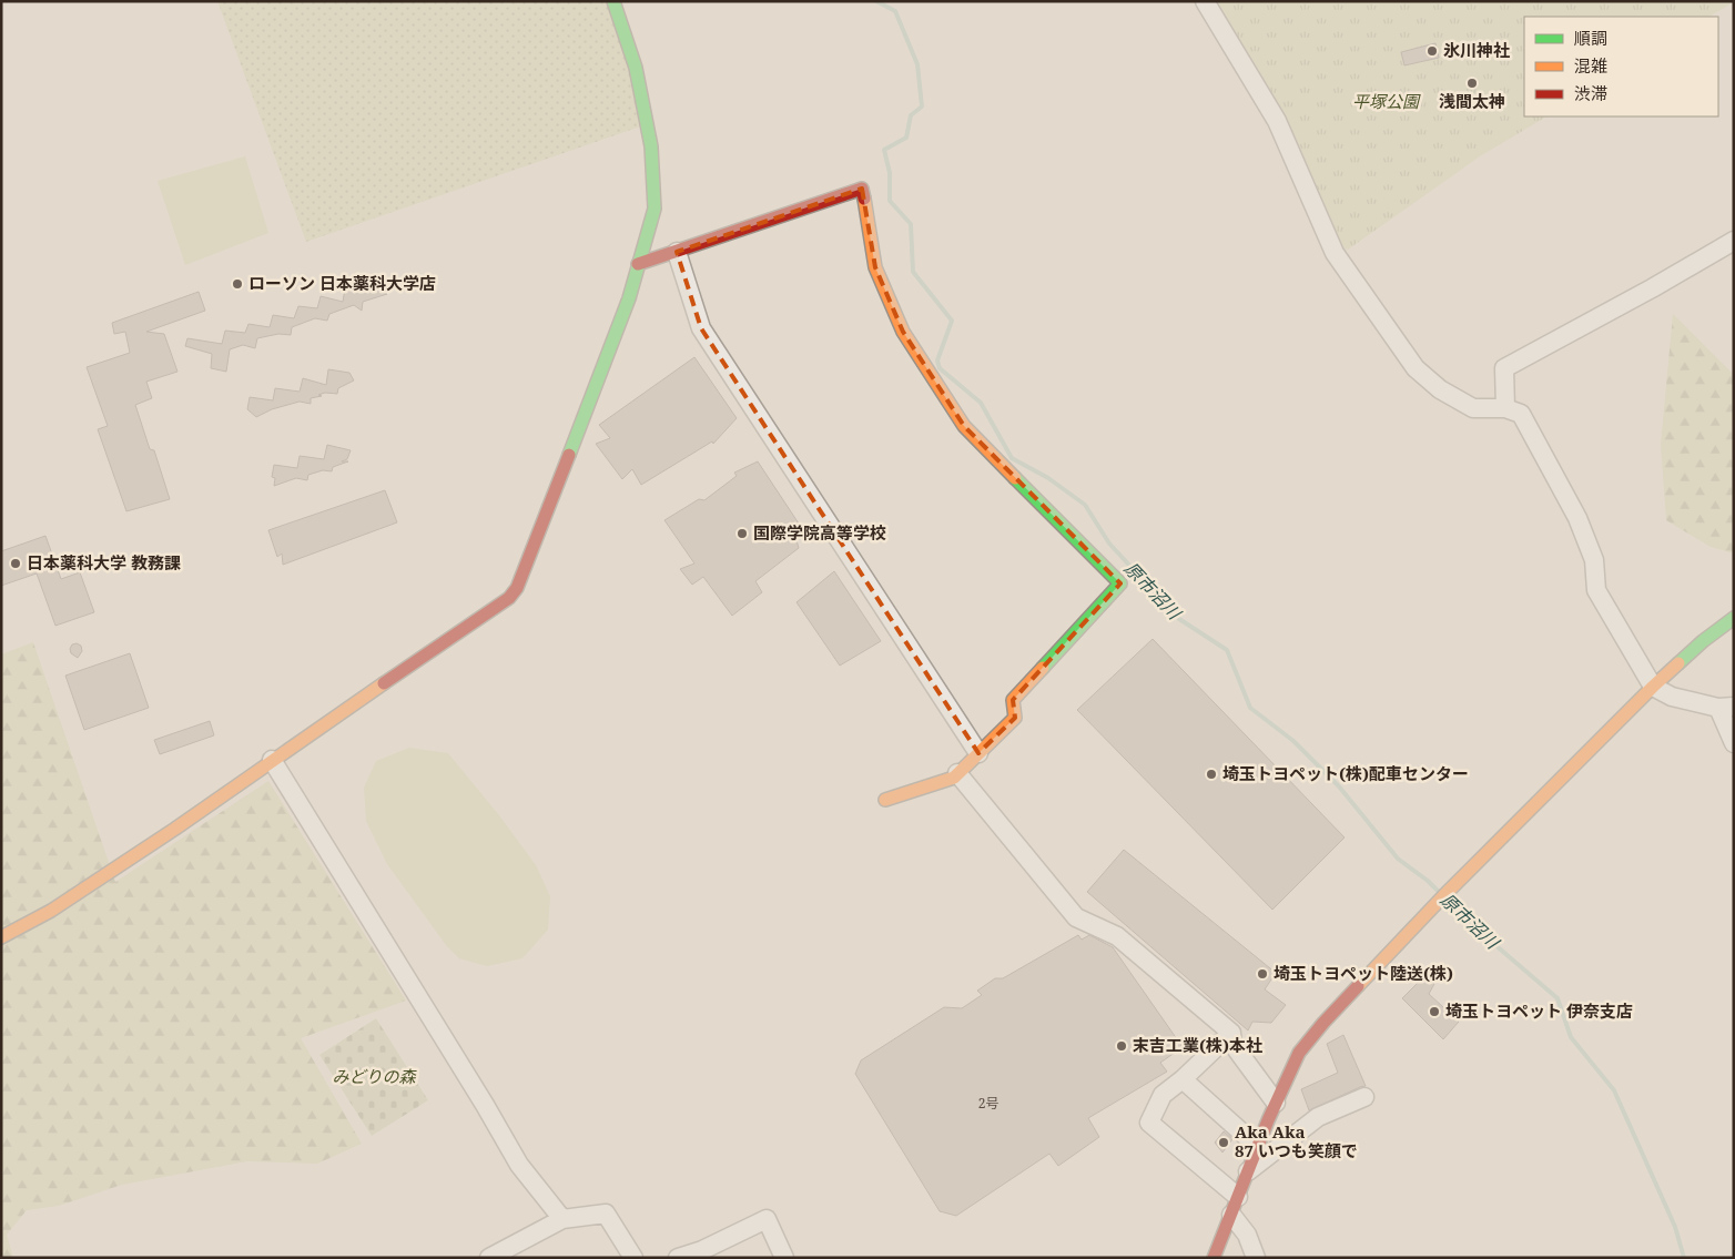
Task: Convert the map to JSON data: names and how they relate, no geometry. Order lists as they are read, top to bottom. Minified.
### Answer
{"water":["原市沼川"],"parks":["平塚公園","みどりの森"],"places":["氷川神社","浅間太神","ローソン 日本薬科大学店","国際学院高等学校","日本薬科大学 教務課","埼玉トヨペット(株)配車センター","埼玉トヨペット陸送(株)","埼玉トヨペット 伊奈支店","末吉工業(株)本社","Aka Aka 87 いつも笑顔で"],"house_numbers":["2号"],"legend":["順調","混雑","渋滞"]}
